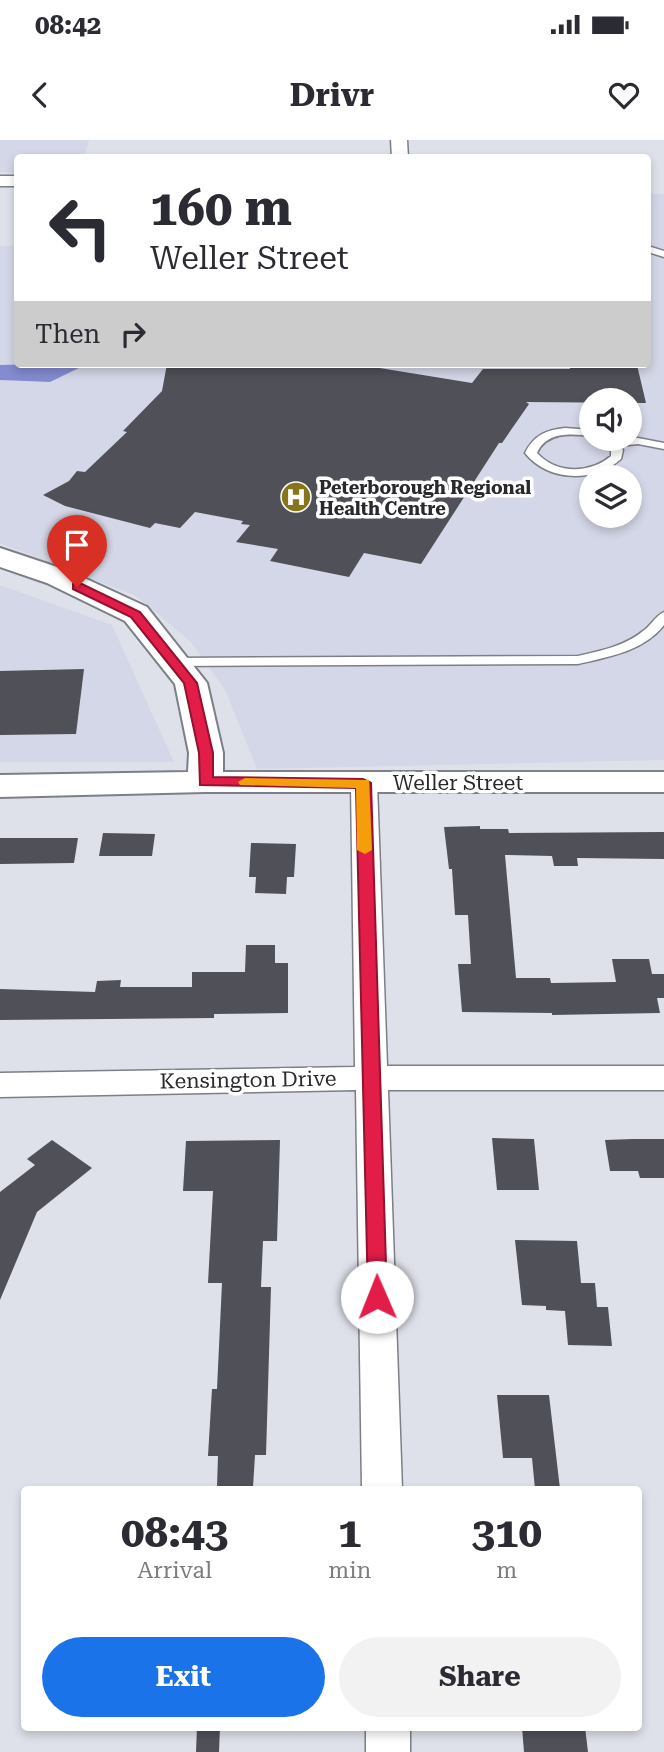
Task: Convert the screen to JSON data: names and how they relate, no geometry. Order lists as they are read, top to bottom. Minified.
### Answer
{"streets":{"street":["Weller Street","Kensington Drive"]},"places":{"hospital":["Peterborough Regional Health Centre"]},"page":{"status":"08:42","header":"Drivr","turn":["160 m","Weller Street"],"then":"Then","eta":["08:43","Arrival","1","min","310","m"],"buttons":["Exit","Share"]}}
